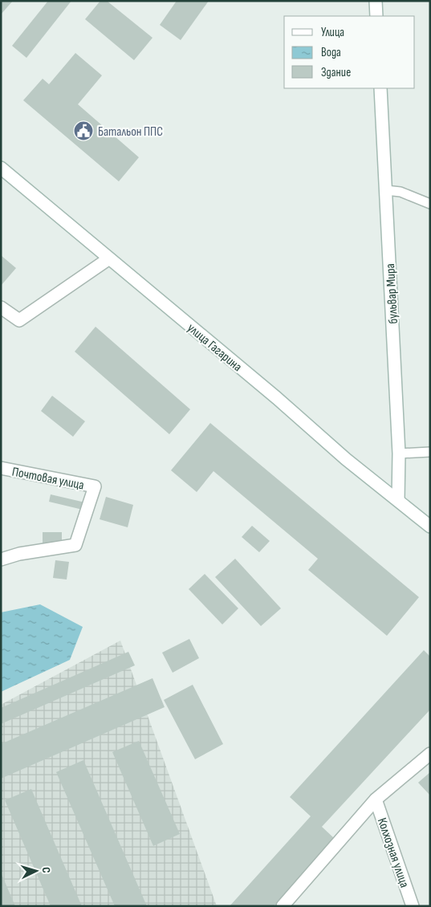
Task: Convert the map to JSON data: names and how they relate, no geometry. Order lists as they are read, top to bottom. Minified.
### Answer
{"streets":{"main road":["бульвар Мира","улица Гагарина","Почтовая улица","Колхозная улица"]},"crossings":[["бульвар Мира","улица Гагарина"]],"places":{"public building":["Батальон ППС"]},"legend":["Улица","Вода","Здание"],"north":"right"}
